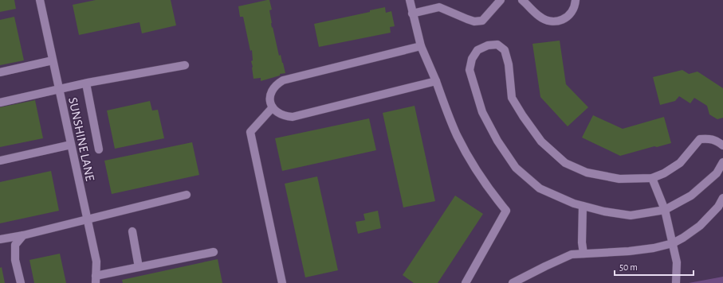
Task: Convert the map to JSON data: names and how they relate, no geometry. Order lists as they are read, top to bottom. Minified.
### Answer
{"streets":{"street":["SUNSHINE LANE"]},"scale_bar":"50 m"}
